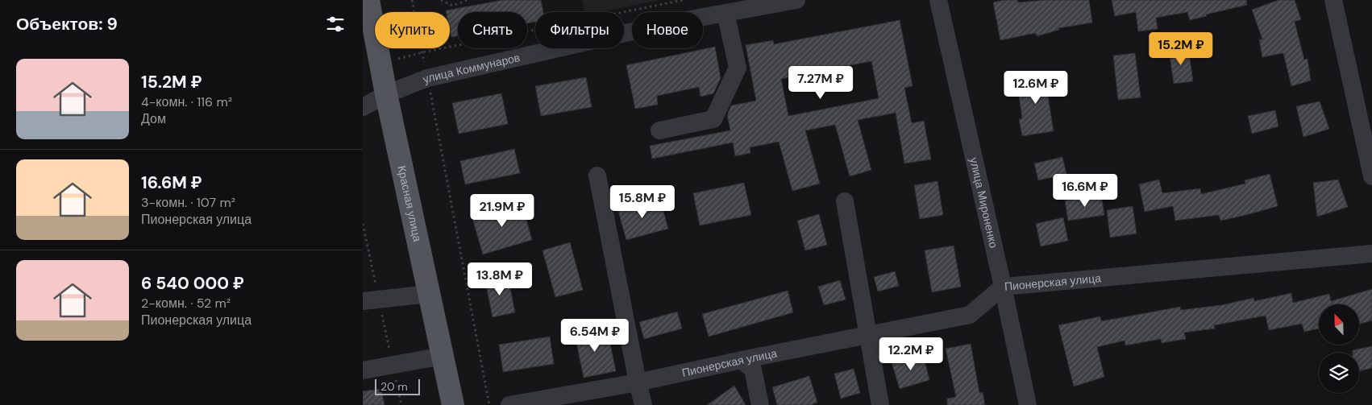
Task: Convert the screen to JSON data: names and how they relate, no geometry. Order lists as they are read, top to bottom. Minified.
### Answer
{"streets":{"main road":["Красная улица"],"street":["улица Коммунаров","улица Мироненко","Пионерская улица"]},"crossings":[["улица Коммунаров","Красная улица"],["улица Мироненко","Пионерская улица"]],"scale_bar":"20 m","north":"top","page":{"heading":"Объектов: 9","chip":["Купить","Снять","Фильтры","Новое"],"price":["15.2M ₽","7.27M ₽","12.6M ₽","16.6M ₽","15.8M ₽","21.9M ₽","13.8M ₽","6.54M ₽","12.2M ₽"],"list":[{"name":"15.2M ₽","note":"4-комн. · 116 m² · Дом"},{"name":"16.6M ₽","note":"3-комн. · 107 m² · Пионерская улица"},{"name":"6 540 000 ₽","note":"2-комн. · 52 m² · Пионерская улица"}],"scale":"20 m"}}
